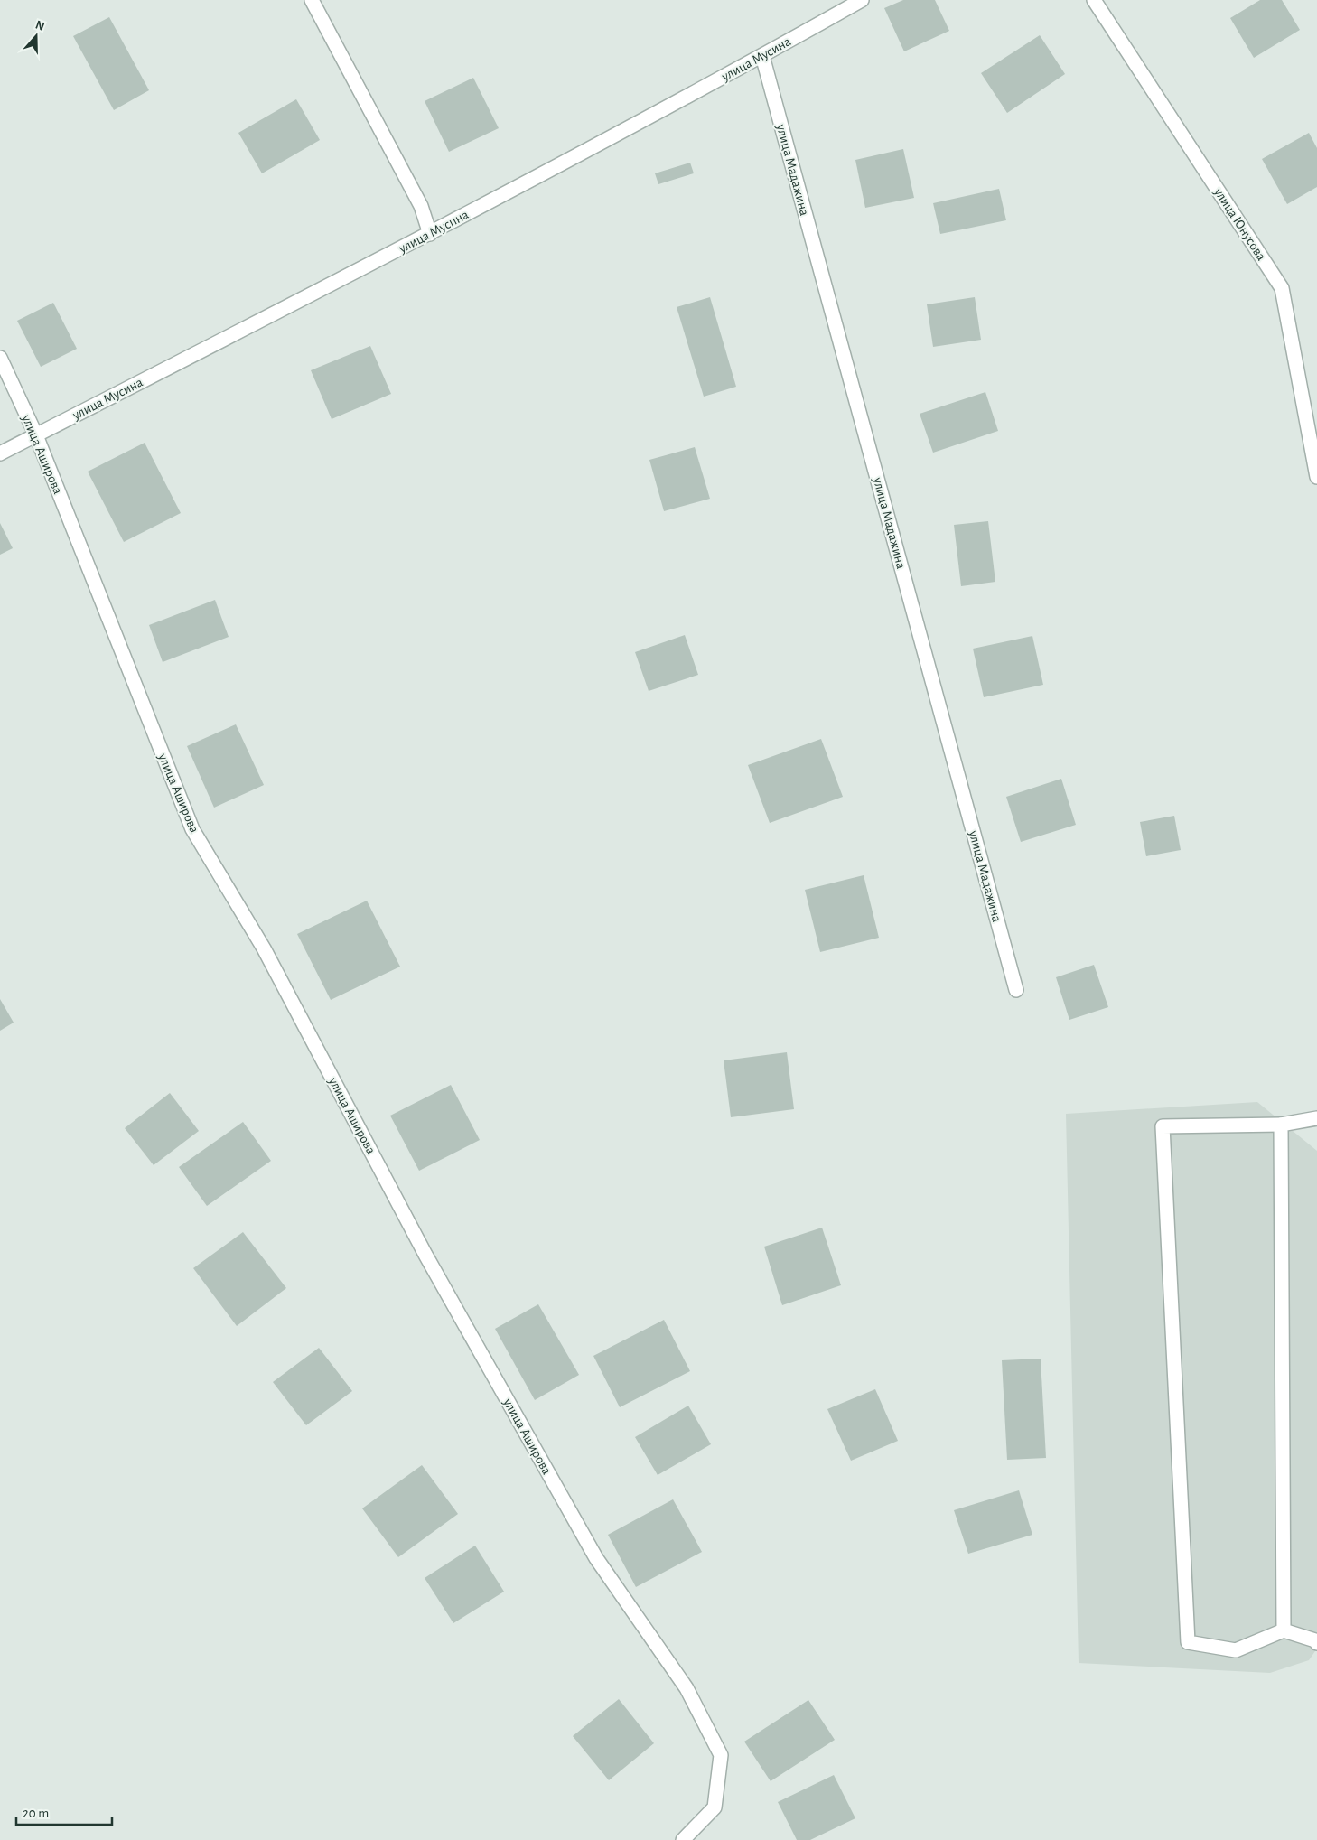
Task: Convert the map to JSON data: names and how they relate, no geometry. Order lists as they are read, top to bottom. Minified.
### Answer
{"streets":{"street":["улица Мусина","улица Мадажина","улица Юнусова","улица Аширова"]},"crossings":[["улица Мусина","улица Мадажина"],["улица Мусина","улица Аширова"]],"scale_bar":"20 m","north":"top"}
